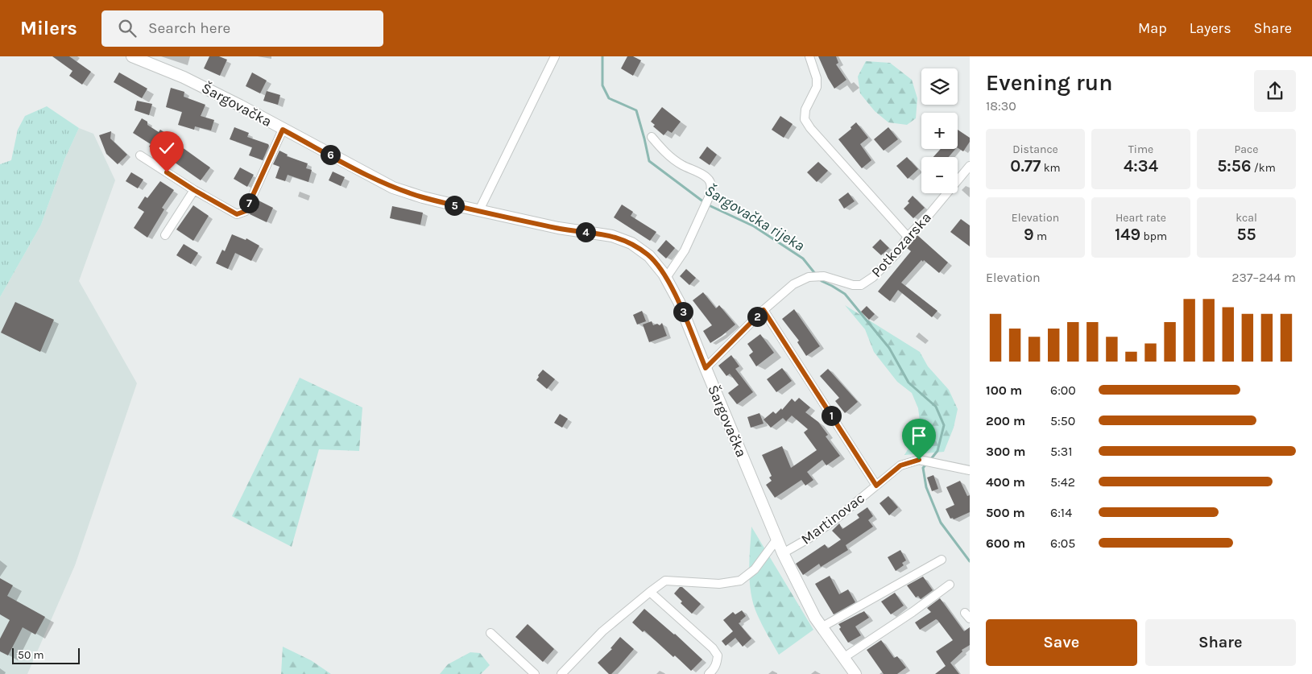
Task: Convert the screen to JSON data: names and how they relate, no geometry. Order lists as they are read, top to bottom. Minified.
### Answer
{"streets":{"street":["Šargovačka","Potkozarska","Martinovac"]},"crossings":[["Šargovačka","Potkozarska"],["Šargovačka","Martinovac"]],"water":["Šargovačka rijeka"],"scale_bar":"50 m","page":{"header":"Milers","search":"Search here","nav":["Map","Layers","Share"],"heading":["Evening run","18:30"],"map_buttons":["+","−"],"stats":[["Distance","0.77 km"],["Time","4:34"],["Pace","5:56 /km"],["Elevation","9 m"],["Heart rate","149 bpm"],["kcal","55"]],"pins":["6","7","5","4","3","2","1"],"chart":["Elevation","237–244 m"],"list":[{"name":"100 m","note":"6:00"},{"name":"200 m","note":"5:50"},{"name":"300 m","note":"5:31"},{"name":"400 m","note":"5:42"},{"name":"500 m","note":"6:14"},{"name":"600 m","note":"6:05"}],"buttons":["Save","Share"],"scale":"50 m"}}
